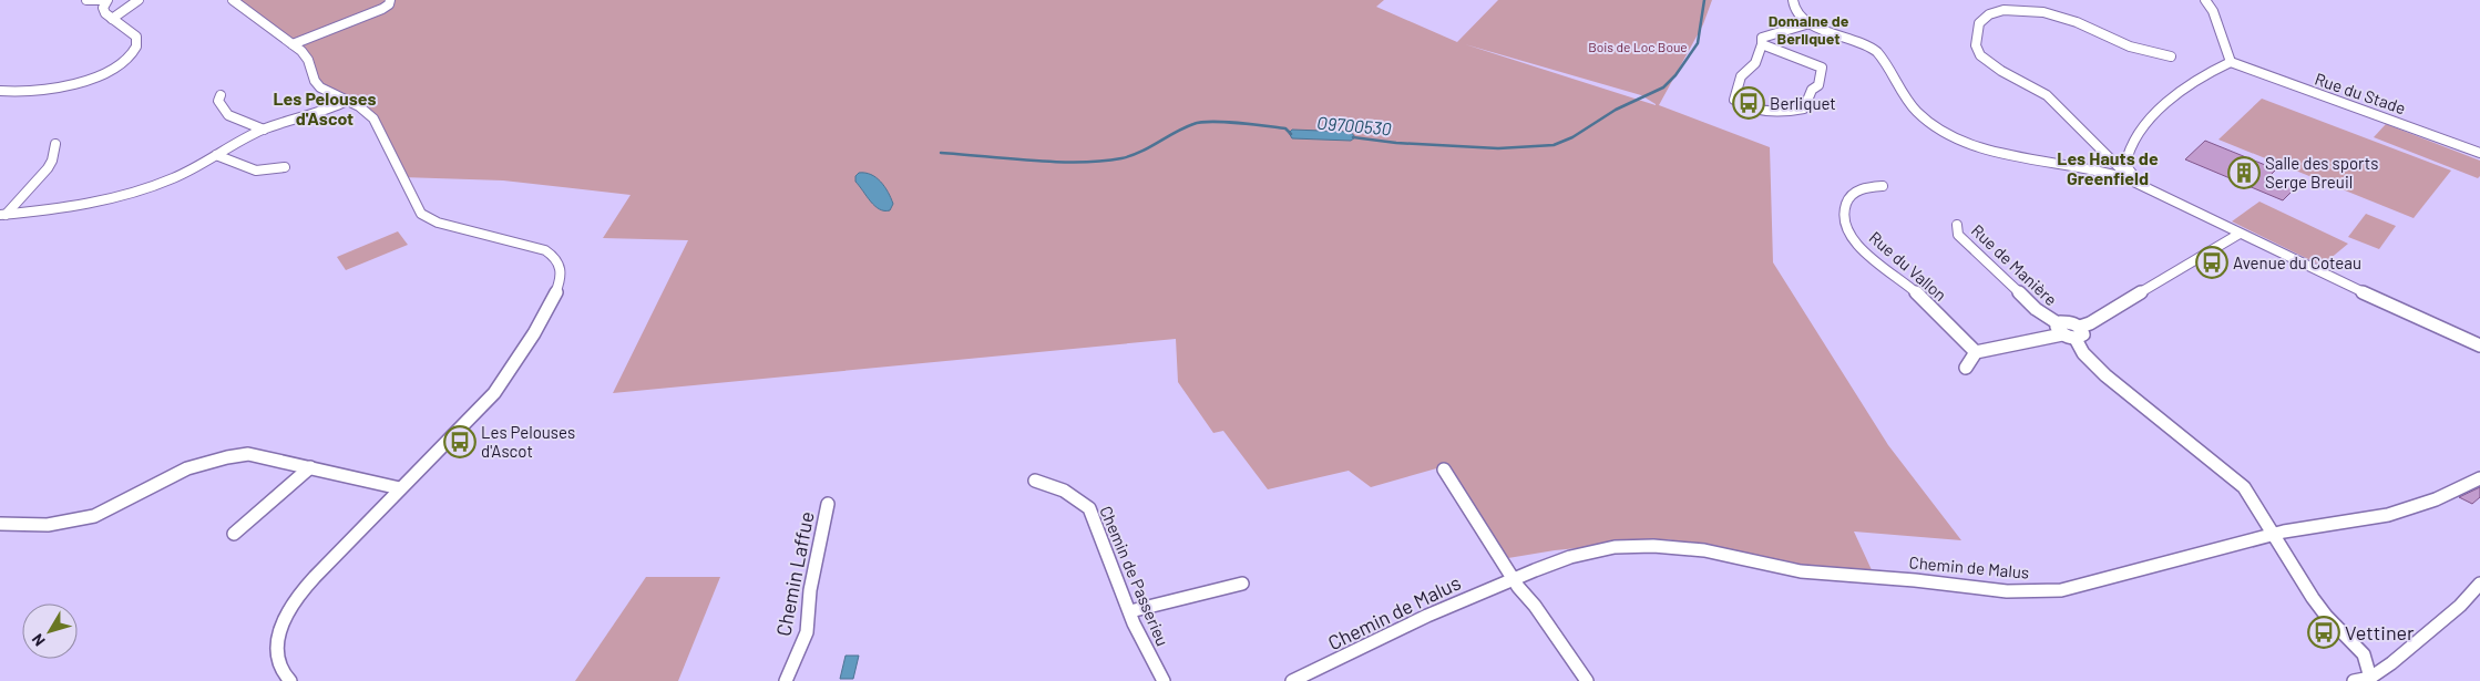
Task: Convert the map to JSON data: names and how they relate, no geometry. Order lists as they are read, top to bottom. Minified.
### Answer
{"streets":{"street":["Rue du Stade","Rue de Manière","Rue du Vallon","Chemin de Malus","Chemin Laffue","Chemin de Passerieu"]},"districts":["Domaine de Berliquet","Les Pelouses d'Ascot","Les Hauts de Greenfield"],"water":["O9700530"],"parks":["Bois de Loc Boue"],"places":{"bus stop":["Berliquet","Avenue du Coteau","Les Pelouses d'Ascot","Vettiner"],"building":["Salle des sports Serge Breuil"]},"north":"bottom left"}
